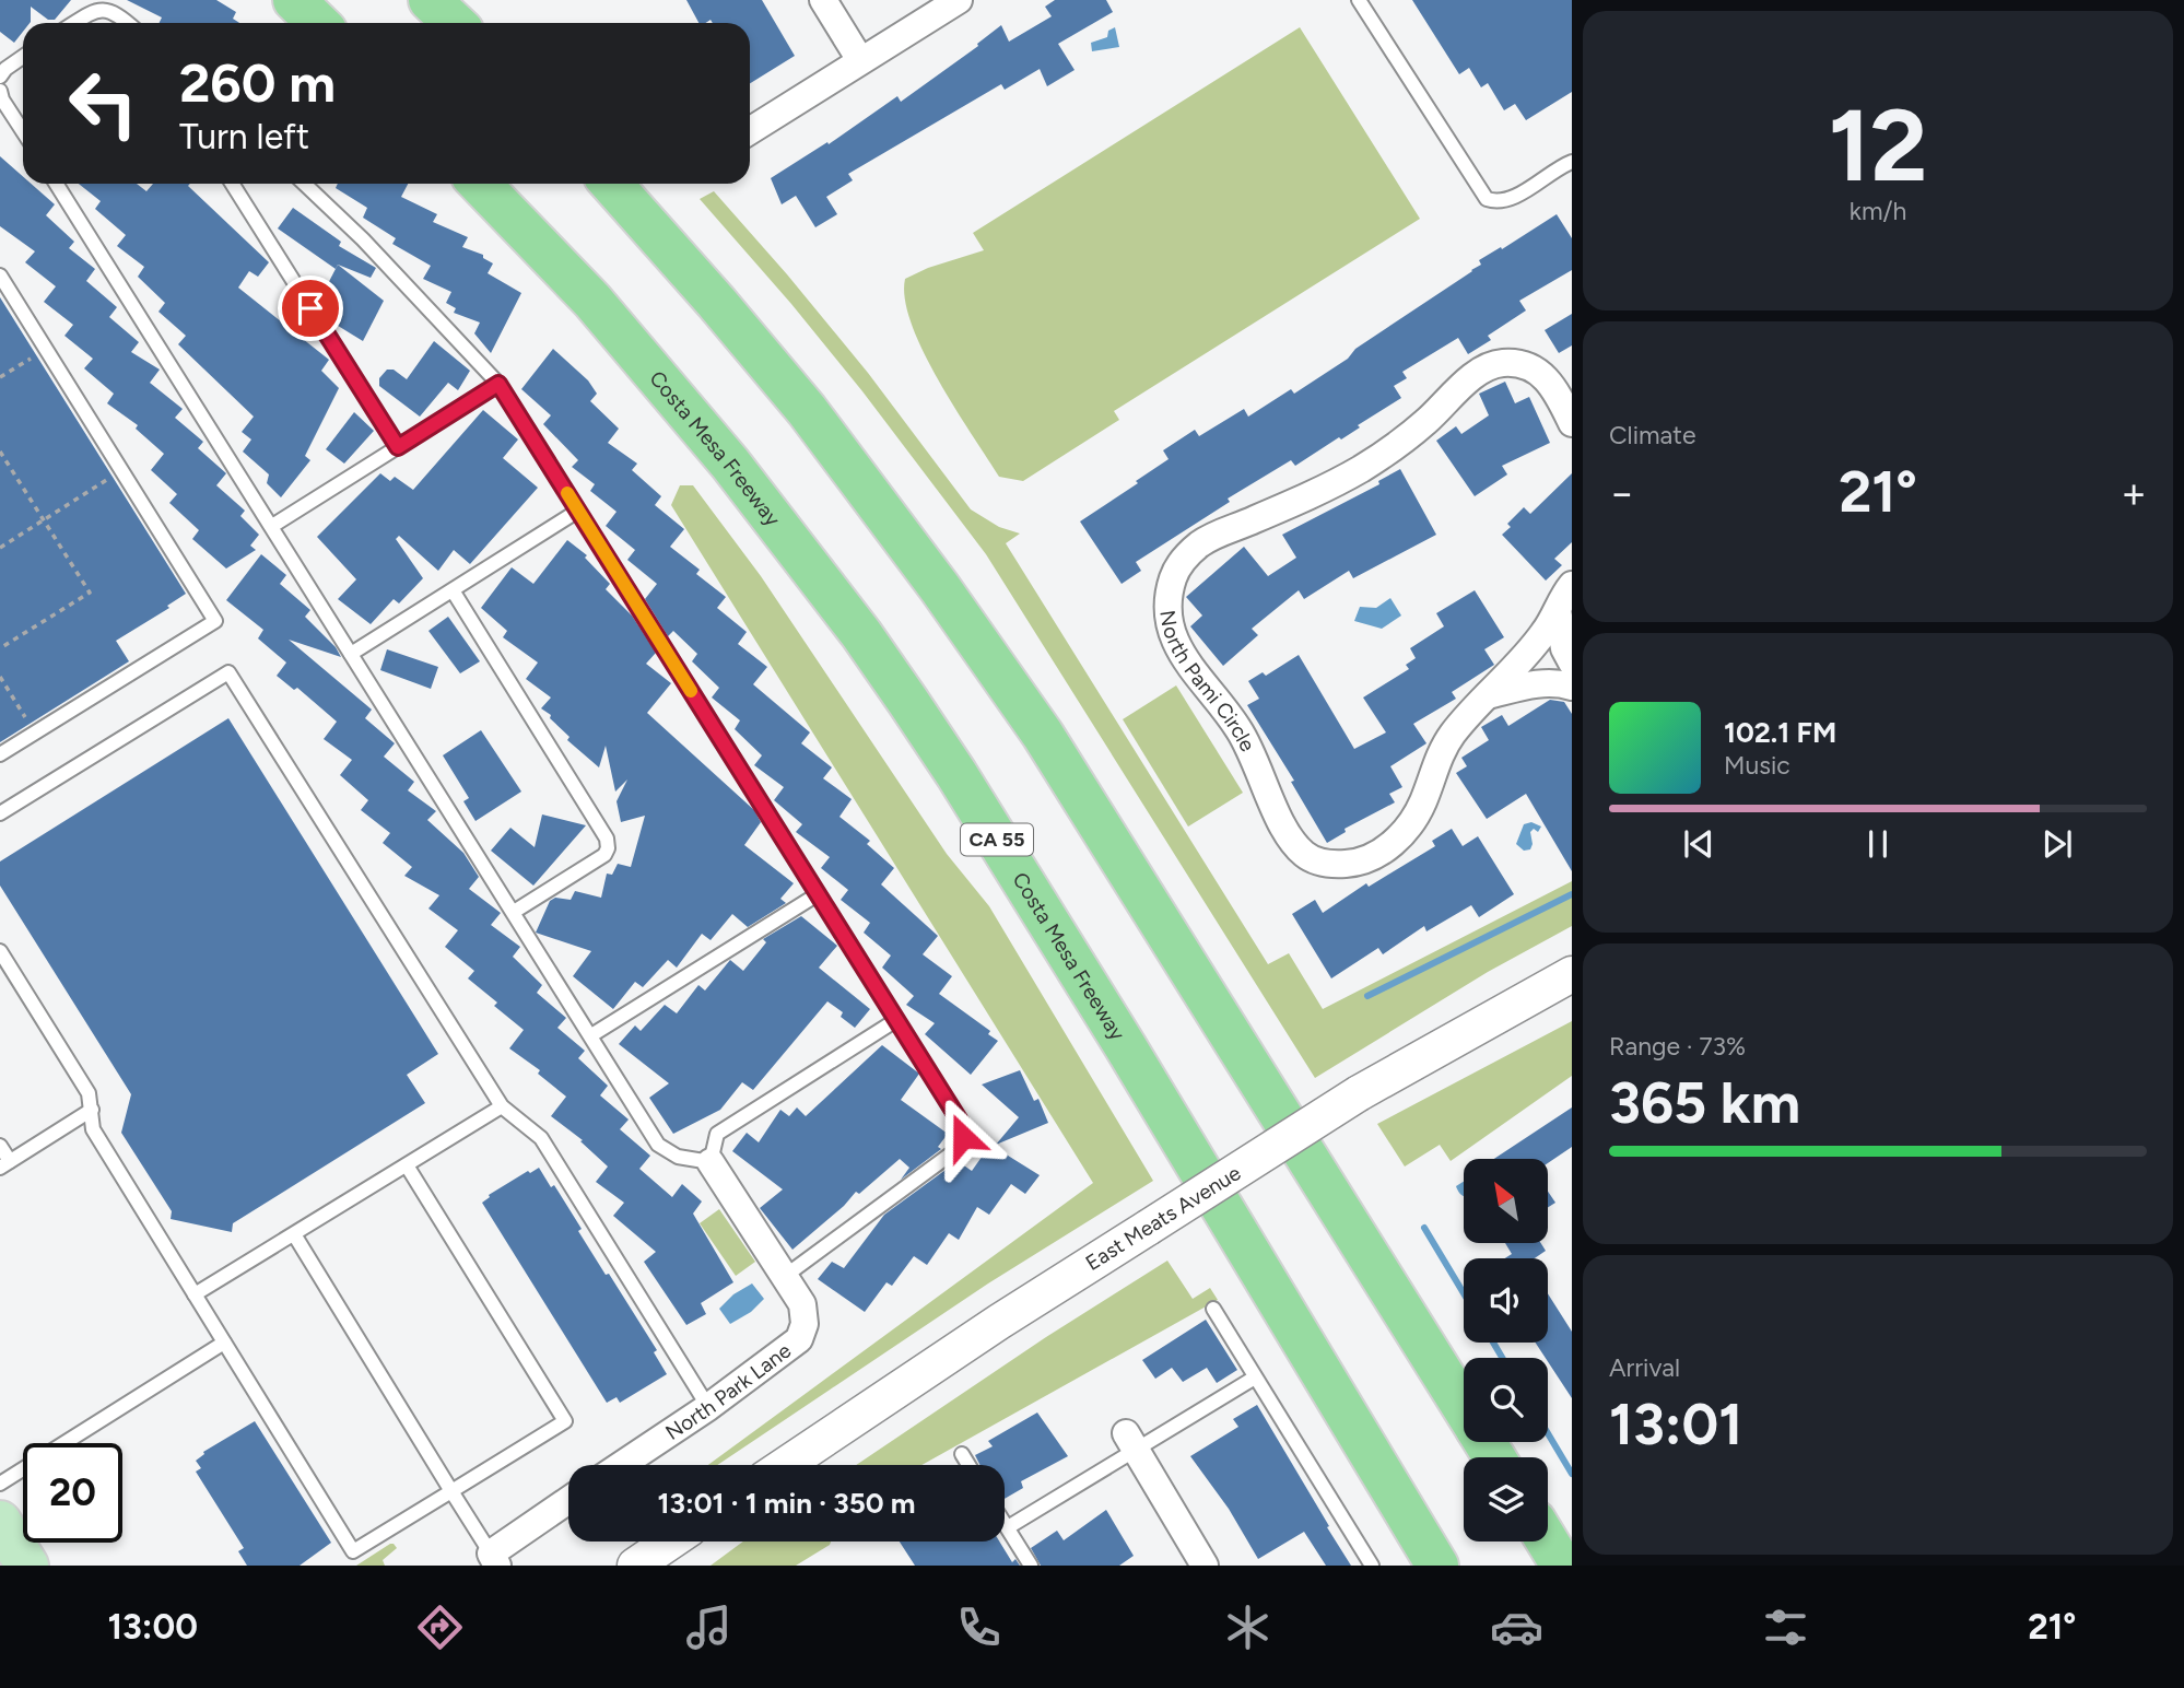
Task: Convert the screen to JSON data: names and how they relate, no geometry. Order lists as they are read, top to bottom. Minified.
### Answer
{"streets":{"highway":["Costa Mesa Freeway","CA 55"],"street":["North Pami Circle","East Meats Avenue","North Park Lane"]},"north":"top left","page":{"tile":[["12","km/h"],"Climate",["Range · 73%","365 km"],["Arrival","13:01"]],"turn":["260 m","Turn left"],"heat":["−","21°","+"],"song":["102.1 FM","Music"],"limit":"20","trip":"13:01 · 1 min · 350 m","tabs":["13:00","21°"]}}
